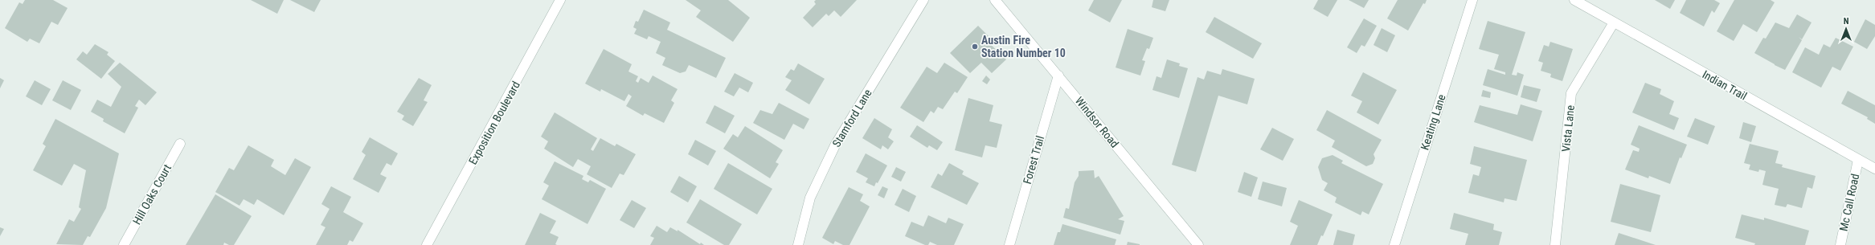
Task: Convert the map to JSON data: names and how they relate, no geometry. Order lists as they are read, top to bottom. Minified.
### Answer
{"streets":{"street":["Indian Trail","Stamford Lane","Windsor Road","Keating Lane","Exposition Boulevard","Vista Lane","Forest Trail","Hill Oaks Court","Mc Call Road"]},"crossings":[["Indian Trail","Vista Lane"],["Indian Trail","Mc Call Road"],["Windsor Road","Forest Trail"]],"places":["Austin Fire Station Number 10"],"north":"top"}
